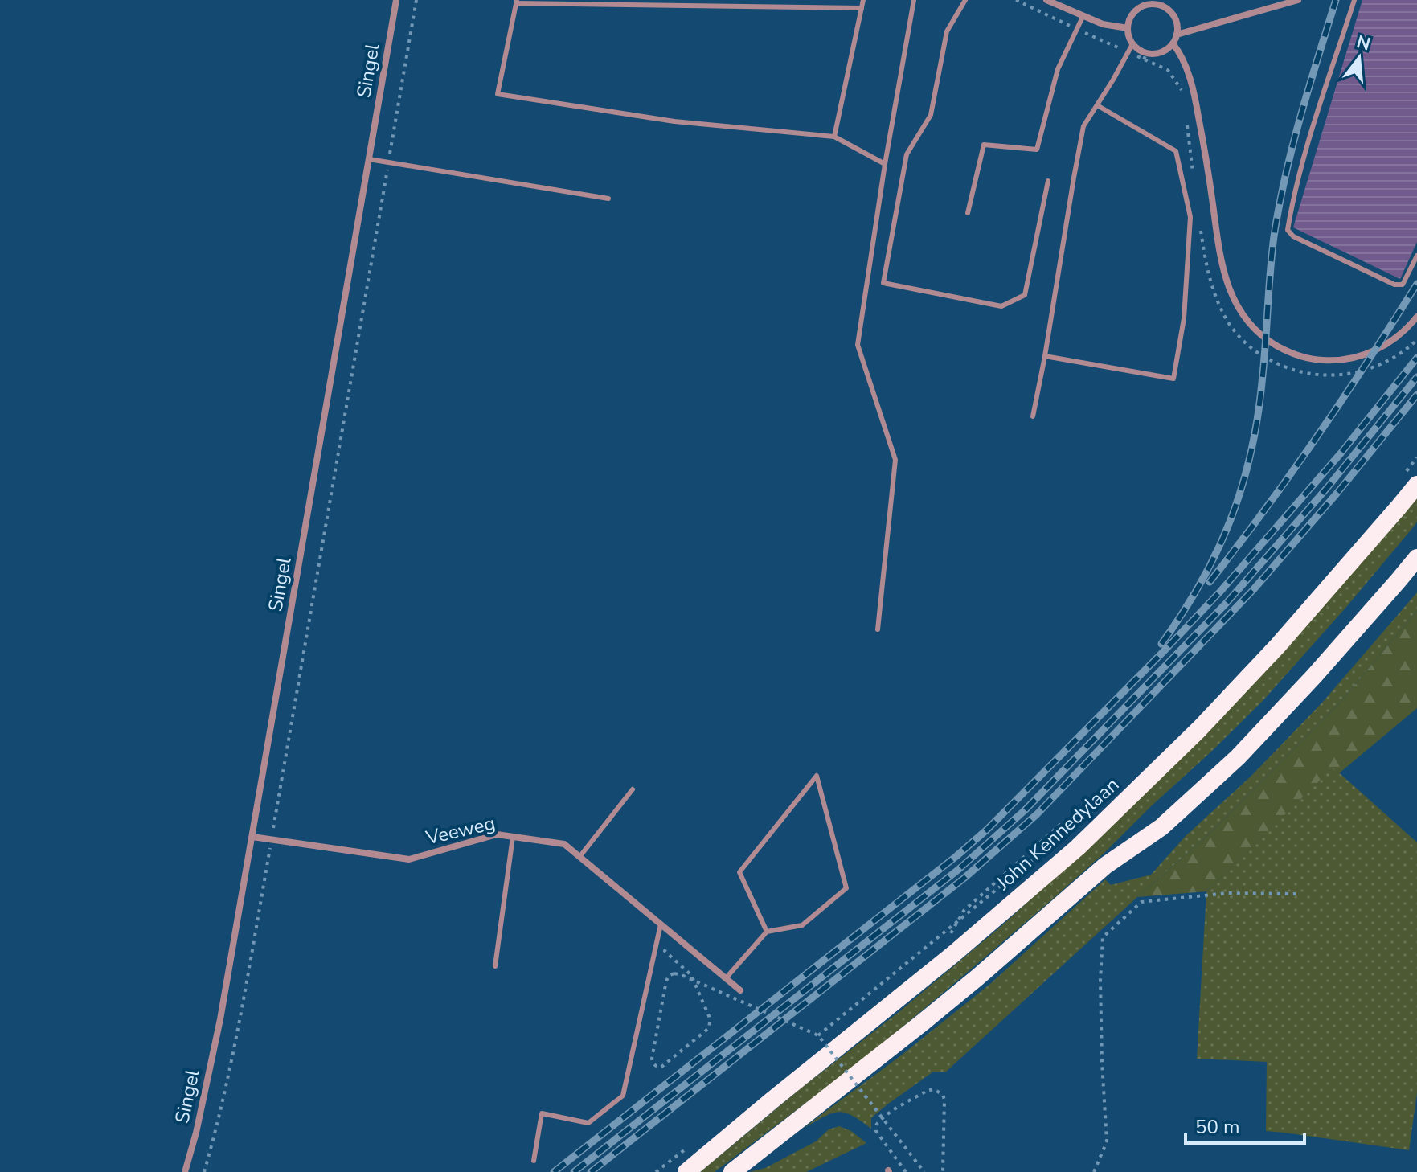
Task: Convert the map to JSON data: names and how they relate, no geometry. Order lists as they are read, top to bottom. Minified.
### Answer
{"streets":{"highway":["John Kennedylaan"],"street":["Singel","Veeweg"]},"crossings":[["Singel","Veeweg"]],"scale_bar":"50 m","north":"top"}
